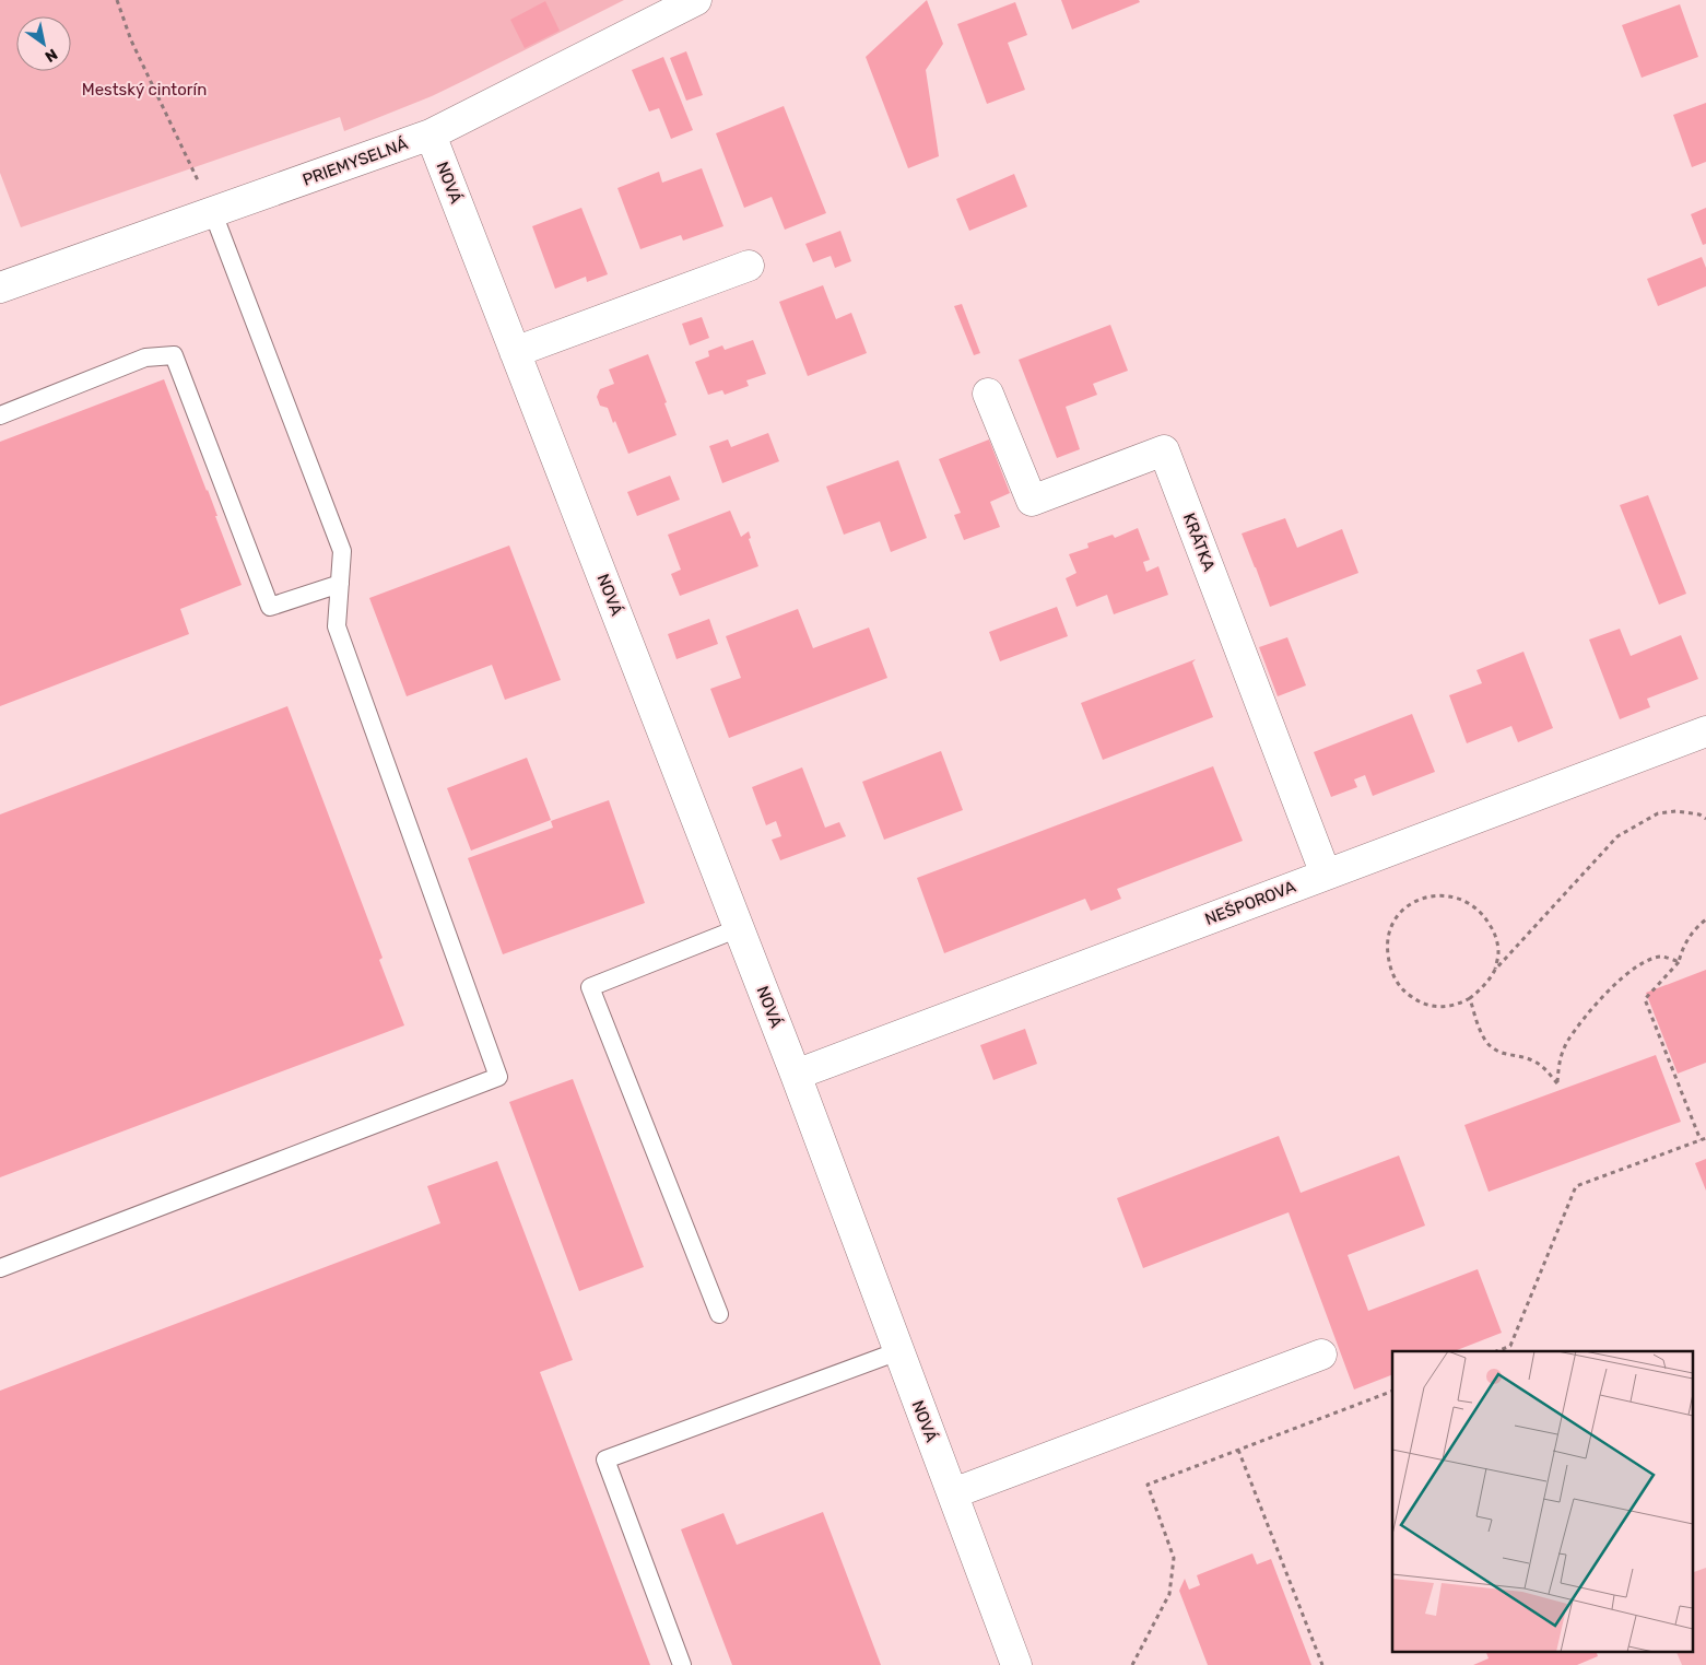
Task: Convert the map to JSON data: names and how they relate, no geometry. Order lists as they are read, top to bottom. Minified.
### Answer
{"streets":{"street":["PRIEMYSELNÁ","NOVÁ","KRÁTKA","NEŠPOROVA"]},"crossings":[["PRIEMYSELNÁ","NOVÁ"],["NOVÁ","NEŠPOROVA"],["KRÁTKA","NEŠPOROVA"]],"parks":["Mestský cintorín"],"north":"bottom right"}
